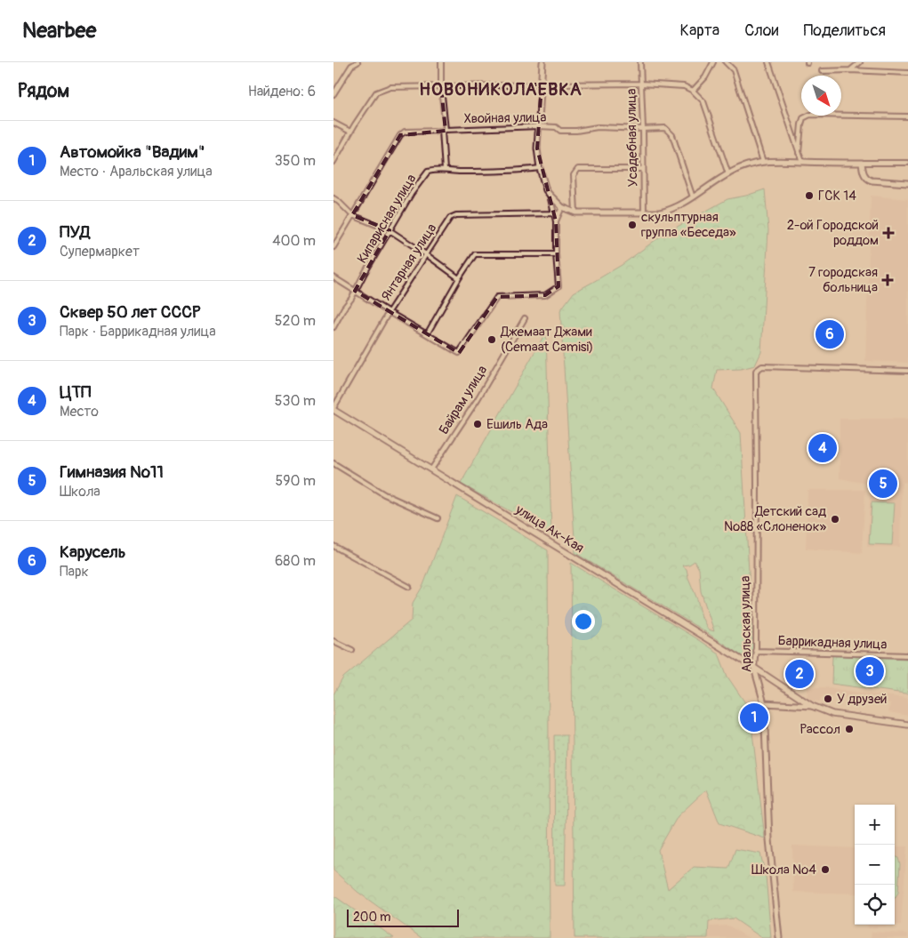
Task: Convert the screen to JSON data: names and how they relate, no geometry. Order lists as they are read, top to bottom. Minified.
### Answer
{"streets":{"main road":["улица Ак-Кая"],"street":["Хвойная улица","Усадебная улица","Кипарисная улица","Янтарная улица","Байрам улица","Аральская улица","Баррикадная улица"]},"crossings":[["Хвойная улица","Усадебная улица"],["Янтарная улица","улица Ак-Кая"],["Байрам улица","улица Ак-Кая"],["улица Ак-Кая","Аральская улица"],["Аральская улица","Баррикадная улица"]],"districts":["НОВОНИКОЛАЕВКА"],"places":{"other":["ГСК 14","скульптурная группа «Беседа»","Джемаат Джами (Cemaat Camisi)","Ешиль Ада","Детский сад №88 «Слоненок»","У друзей","Рассол","Школа №4"],"health":["2-ой Городской роддом","7 городская больница"]},"scale_bar":"200 m","north":"bottom right","page":{"header":"Nearbee","nav":["Карта","Слои","Поделиться"],"heading":["Рядом","Найдено: 6"],"list":[{"mark":"1","name":"Автомойка \"Вадим\"","note":"Место · Аральская улица","value":"350 m"},{"mark":"2","name":"ПУД","note":"Супермаркет","value":"400 m"},{"mark":"3","name":"Сквер 50 лет СССР","note":"Парк · Баррикадная улица","value":"520 m"},{"mark":"4","name":"ЦТП","note":"Место","value":"530 m"},{"mark":"5","name":"Гимназия №11","note":"Школа","value":"590 m"},{"mark":"6","name":"Карусель","note":"Парк","value":"680 m"}],"pins":["6","4","5","3","2","1"],"map_buttons":["+","−"],"scale":"200 m"}}
